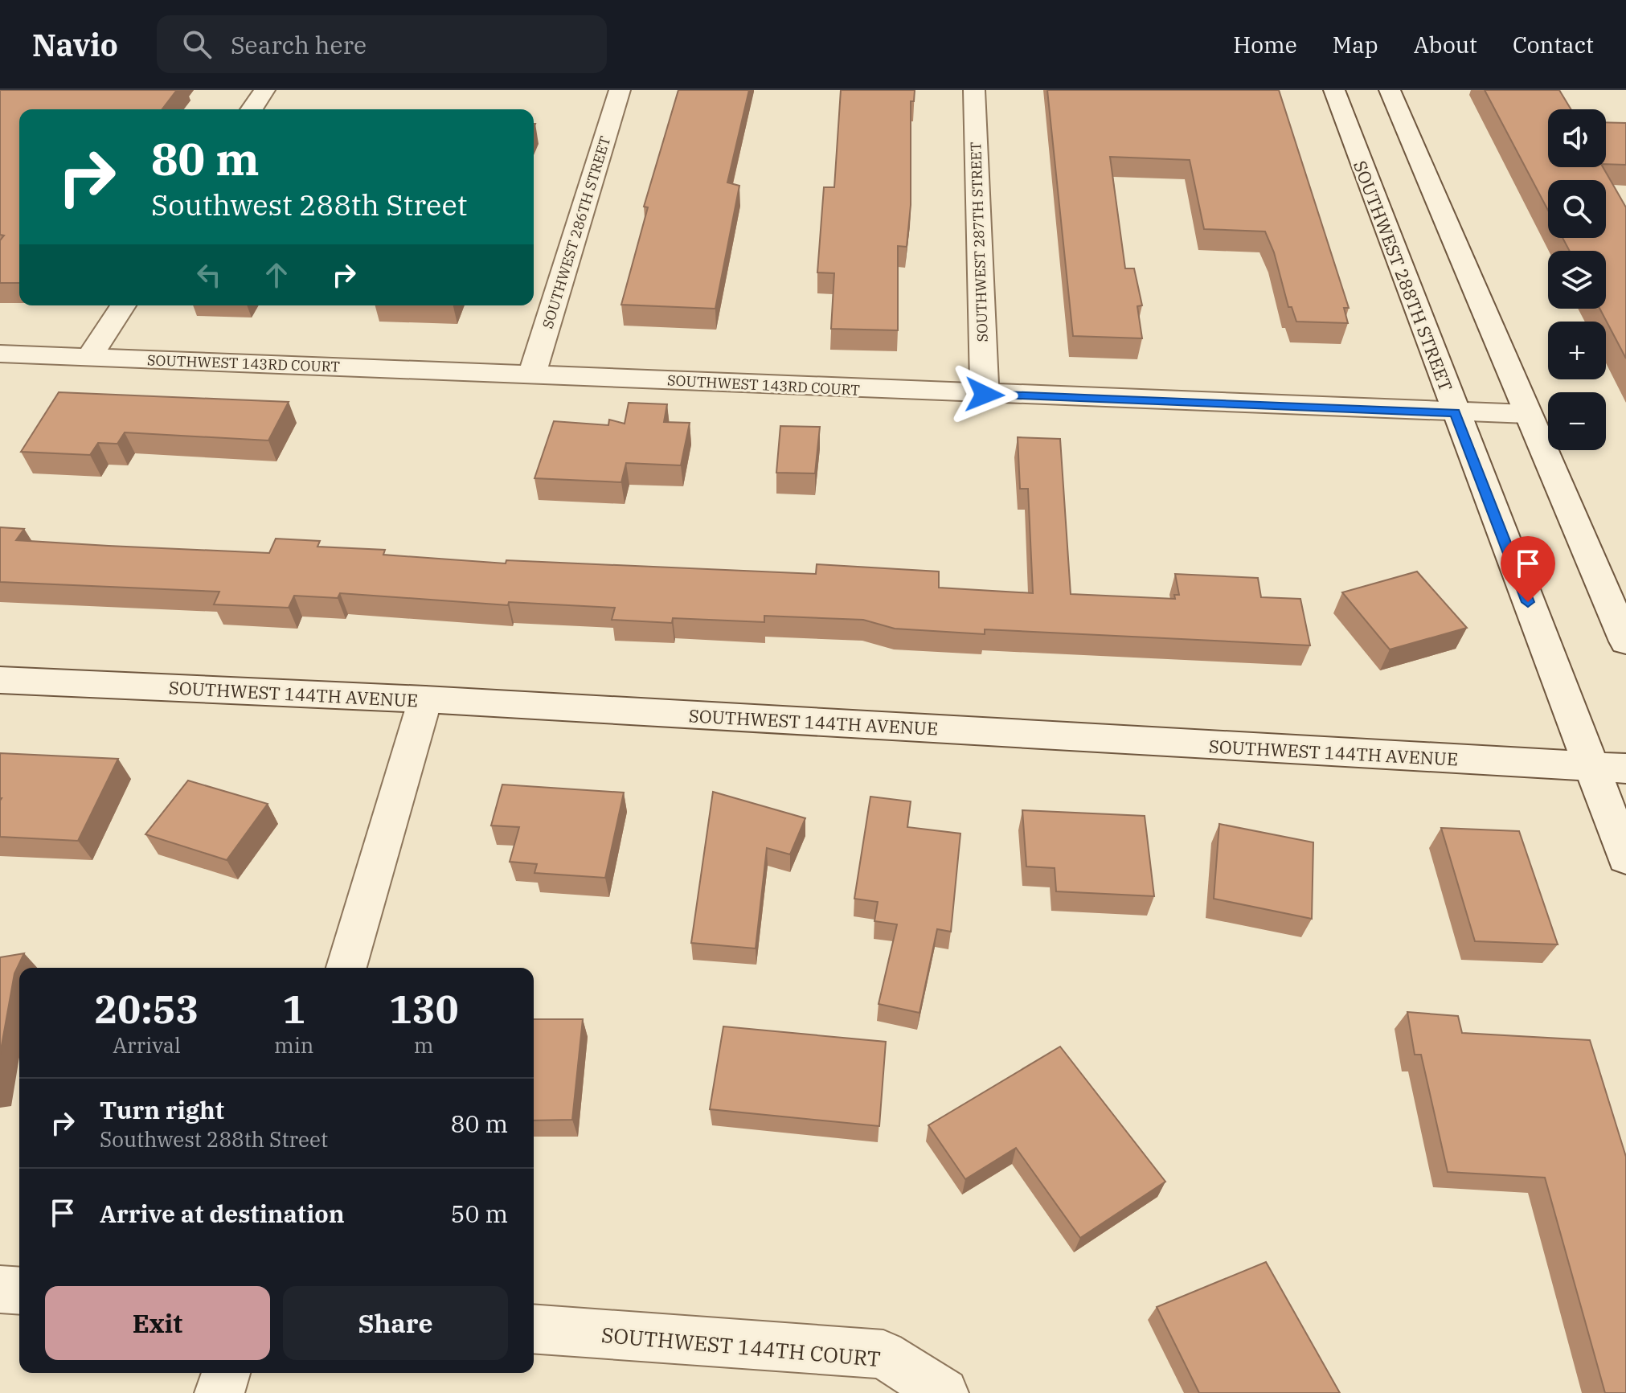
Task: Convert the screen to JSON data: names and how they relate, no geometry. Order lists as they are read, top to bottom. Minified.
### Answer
{"streets":{"street":["SOUTHWEST 286TH STREET","SOUTHWEST 287TH STREET","SOUTHWEST 288TH STREET","SOUTHWEST 143RD COURT","SOUTHWEST 144TH AVENUE","SOUTHWEST 144TH COURT"]},"crossings":[["SOUTHWEST 286TH STREET","SOUTHWEST 143RD COURT"],["SOUTHWEST 287TH STREET","SOUTHWEST 143RD COURT"],["SOUTHWEST 288TH STREET","SOUTHWEST 143RD COURT"],["SOUTHWEST 288TH STREET","SOUTHWEST 144TH AVENUE"]],"page":{"header":"Navio","search":"Search here","nav":["Home","Map","About","Contact"],"map_buttons":["+","−"],"turn":["80 m","Southwest 288th Street"],"eta":["20:53","Arrival","1","min","130","m"],"list":[{"name":"Turn right","note":"Southwest 288th Street","value":"80 m"},{"name":"Arrive at destination","value":"50 m"}],"buttons":["Exit","Share"]}}
